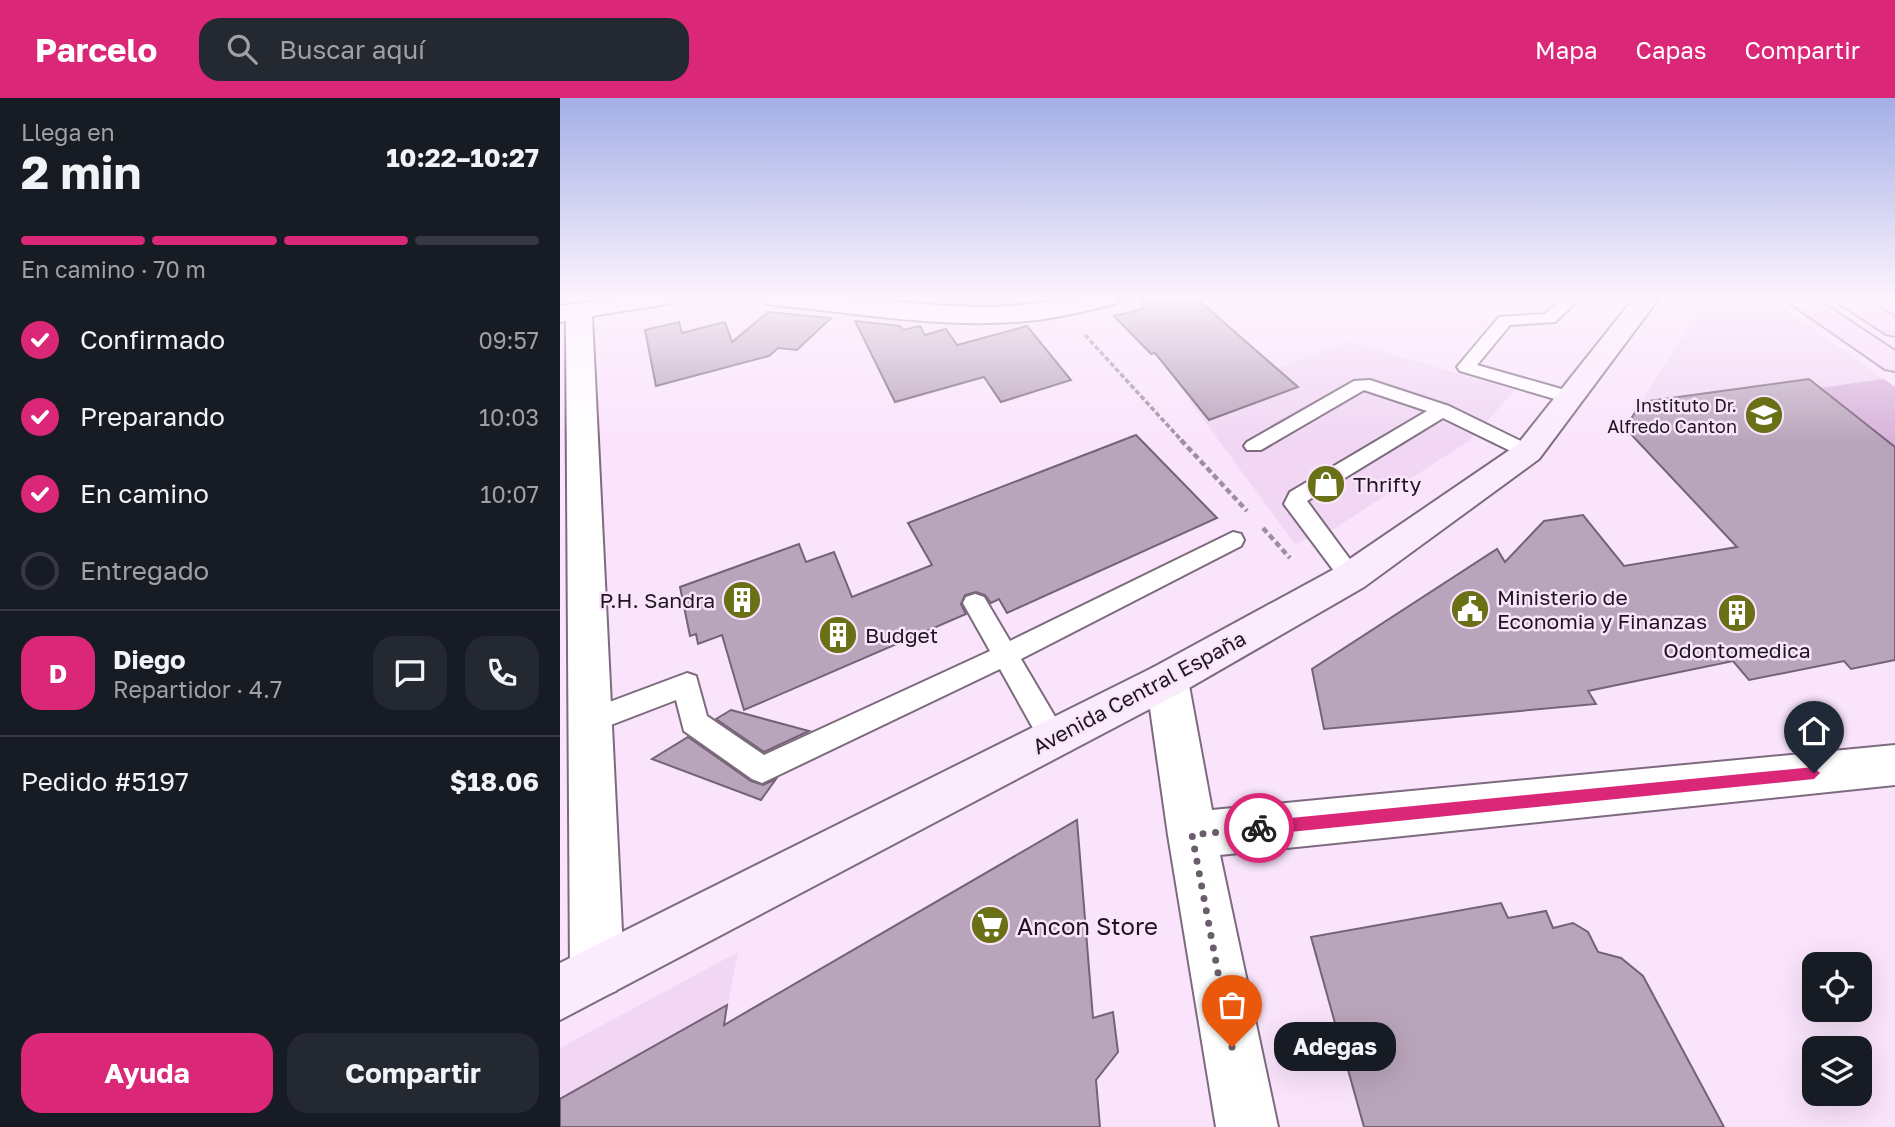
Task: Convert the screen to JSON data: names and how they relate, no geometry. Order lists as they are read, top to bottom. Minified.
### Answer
{"streets":{"main road":["Avenida Central España"]},"places":{"school or university":["Instituto Dr. Alfredo Canton"],"shop":["Thrifty"],"building":["P.H. Sandra","Odontomedica","Budget"],"public building":["Ministerio de Economia y Finanzas"],"supermarket":["Ancon Store"],"other":["Adegas"]},"page":{"header":"Parcelo","search":"Buscar aquí","nav":["Mapa","Capas","Compartir"],"heading":["2 min","Llega en","10:22–10:27"],"panel":["Diego","Repartidor · 4.7","Pedido #5197","$18.06"],"bar":"En camino · 70 m","list":[["Confirmado","09:57"],["Preparando","10:03"],["En camino","10:07"],"Entregado"],"round":"D","buttons":["Ayuda","Compartir"],"bubble":"Adegas"}}
